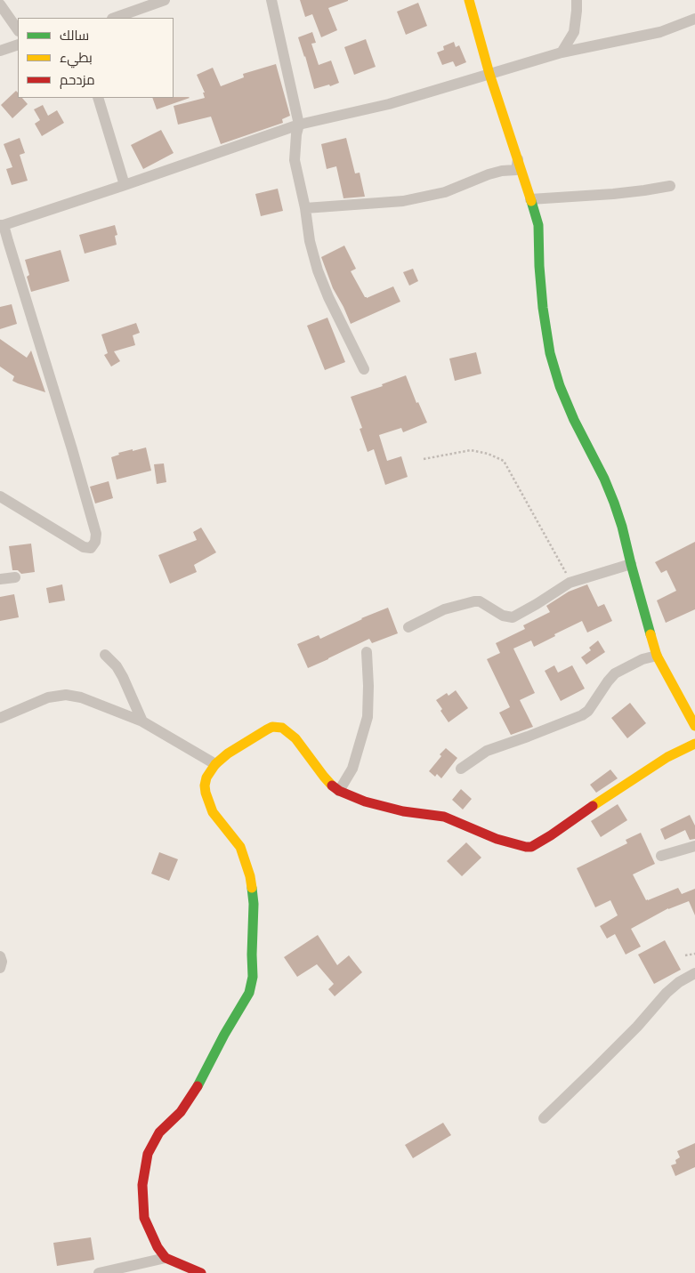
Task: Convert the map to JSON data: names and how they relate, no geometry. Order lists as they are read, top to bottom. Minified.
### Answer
{"legend":["سالك","بطيء","مزدحم"]}
